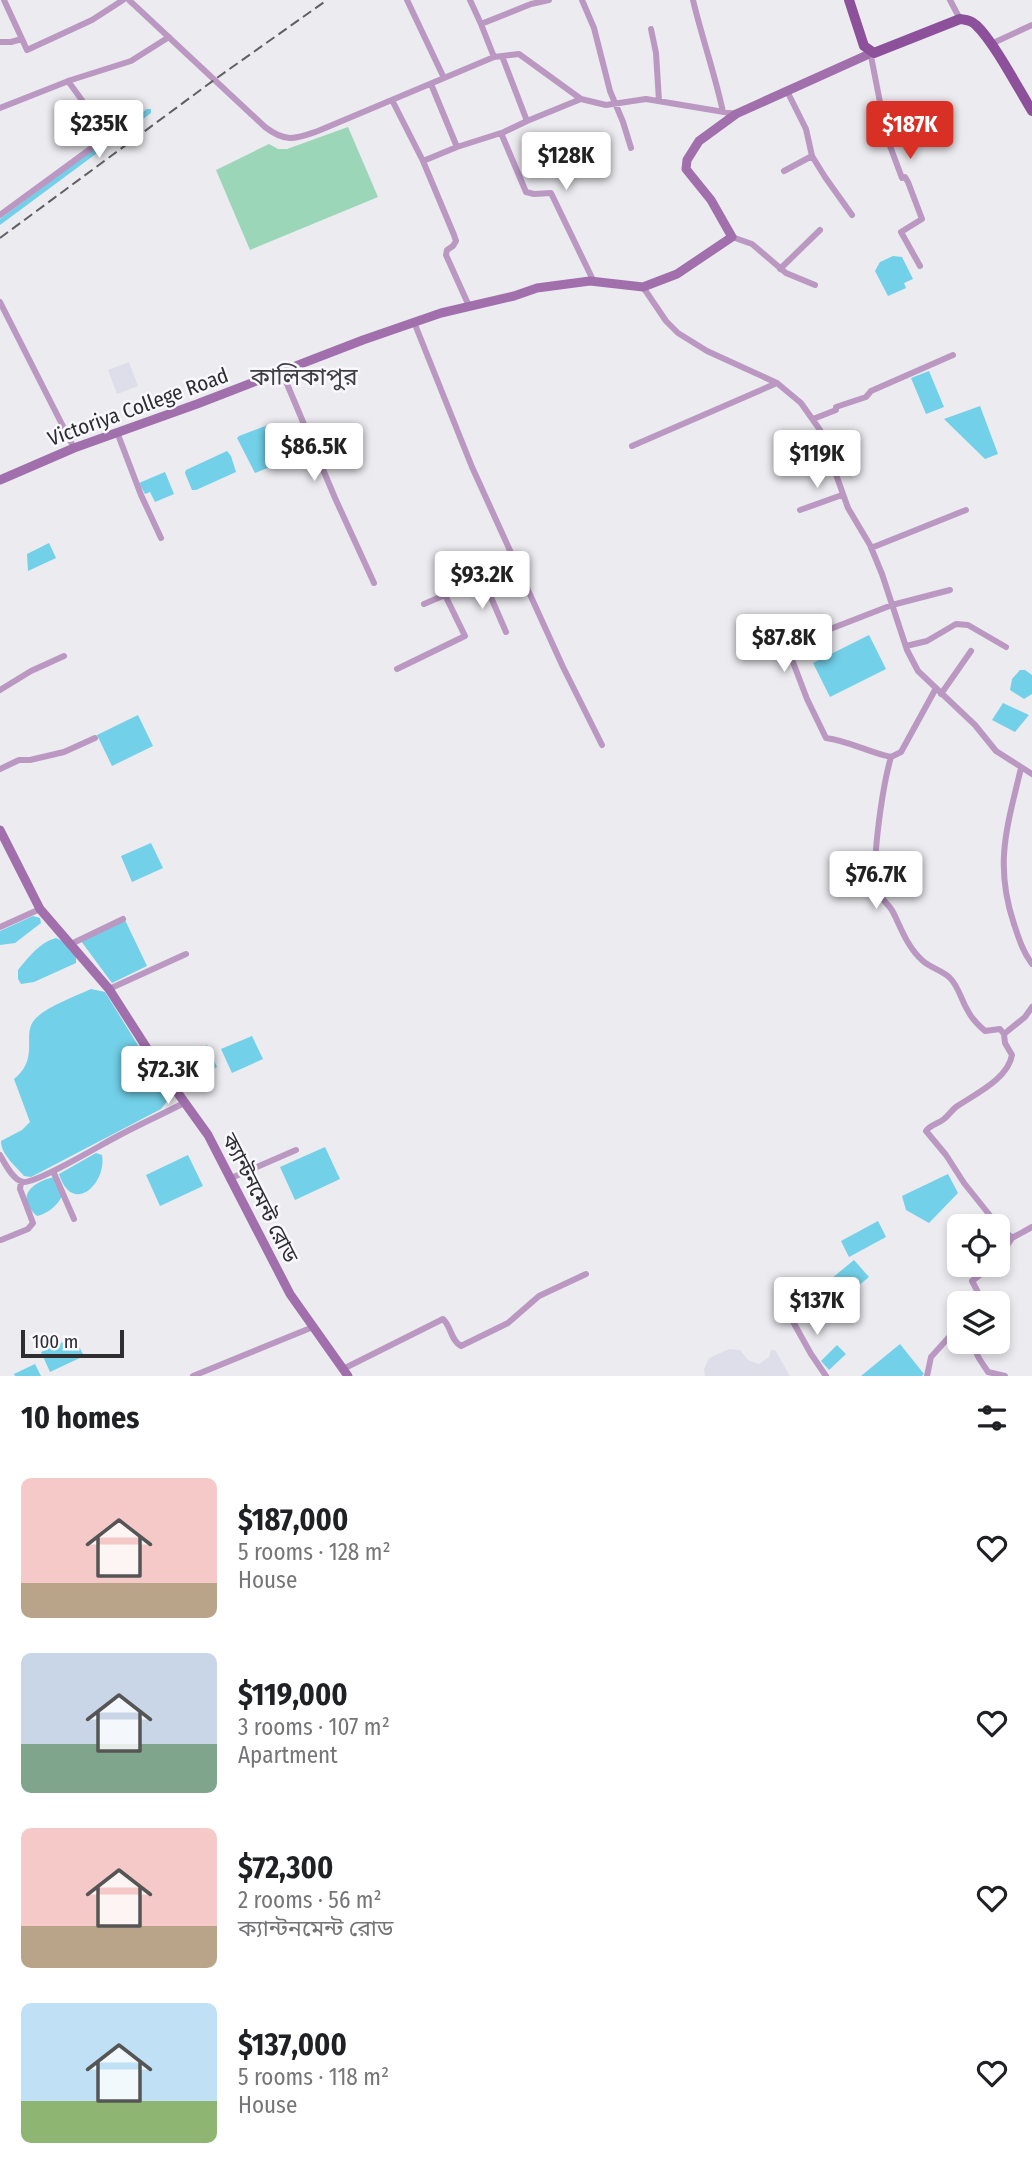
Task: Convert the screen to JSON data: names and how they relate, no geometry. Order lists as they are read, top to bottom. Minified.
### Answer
{"streets":{"street":["Victoriya College Road","ক্যান্টনমেন্ট রোড"]},"districts":["কালিকাপুর"],"scale_bar":"100 m","page":{"price":["$235K","$187K","$128K","$86.5K","$119K","$93.2K","$87.8K","$76.7K","$72.3K","$137K"],"scale":"100 m","heading":"10 homes","list":[{"name":"$187,000","note":"5 rooms · 128 m² · House"},{"name":"$119,000","note":"3 rooms · 107 m² · Apartment"},{"name":"$72,300","note":"2 rooms · 56 m² · ক্যান্টনমেন্ট রোড"},{"name":"$137,000","note":"5 rooms · 118 m² · House"}]}}
